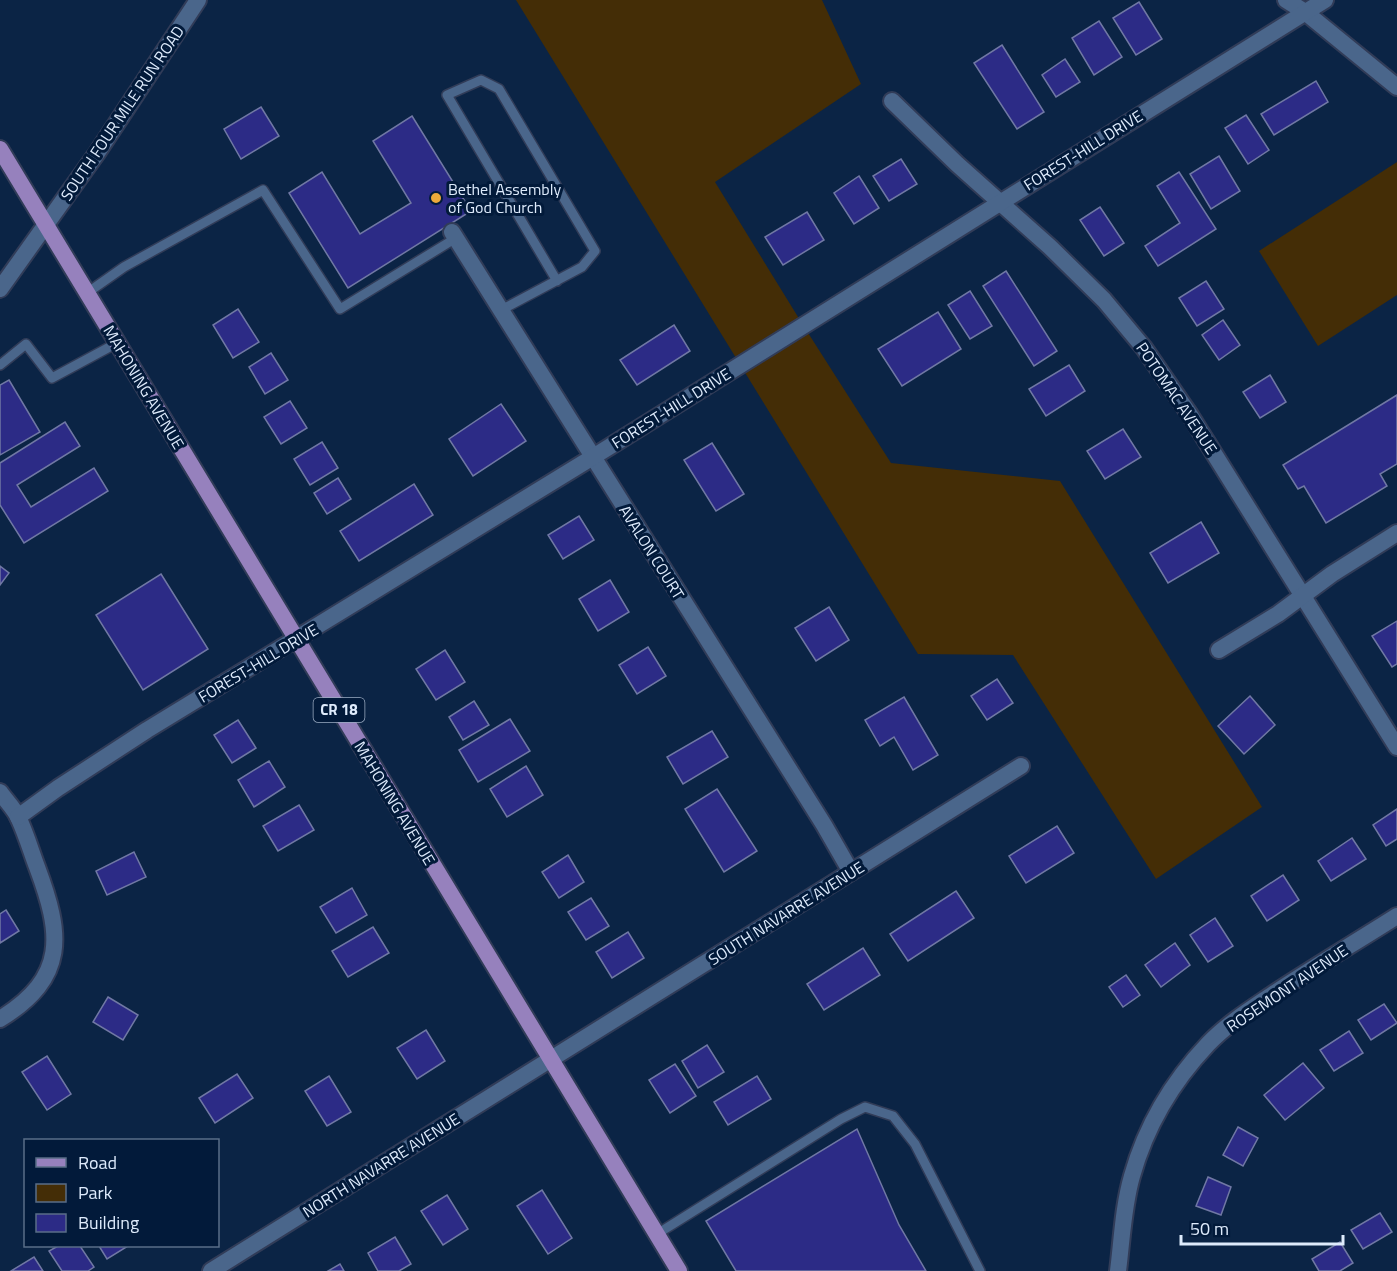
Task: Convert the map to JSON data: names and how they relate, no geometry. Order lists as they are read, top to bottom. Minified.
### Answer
{"streets":{"main road":["MAHONING AVENUE","CR 18"],"street":["SOUTH FOUR MILE RUN ROAD","FOREST-HILL DRIVE","POTOMAC AVENUE","AVALON COURT","SOUTH NAVARRE AVENUE","ROSEMONT AVENUE","NORTH NAVARRE AVENUE"]},"crossings":[["SOUTH FOUR MILE RUN ROAD","MAHONING AVENUE"],["FOREST-HILL DRIVE","MAHONING AVENUE"],["FOREST-HILL DRIVE","POTOMAC AVENUE"],["FOREST-HILL DRIVE","AVALON COURT"],["MAHONING AVENUE","SOUTH NAVARRE AVENUE"],["MAHONING AVENUE","NORTH NAVARRE AVENUE"],["AVALON COURT","SOUTH NAVARRE AVENUE"],["SOUTH NAVARRE AVENUE","NORTH NAVARRE AVENUE"]],"places":["Bethel Assembly of God Church"],"legend":["Road","Park","Building"],"scale_bar":"50 m"}
